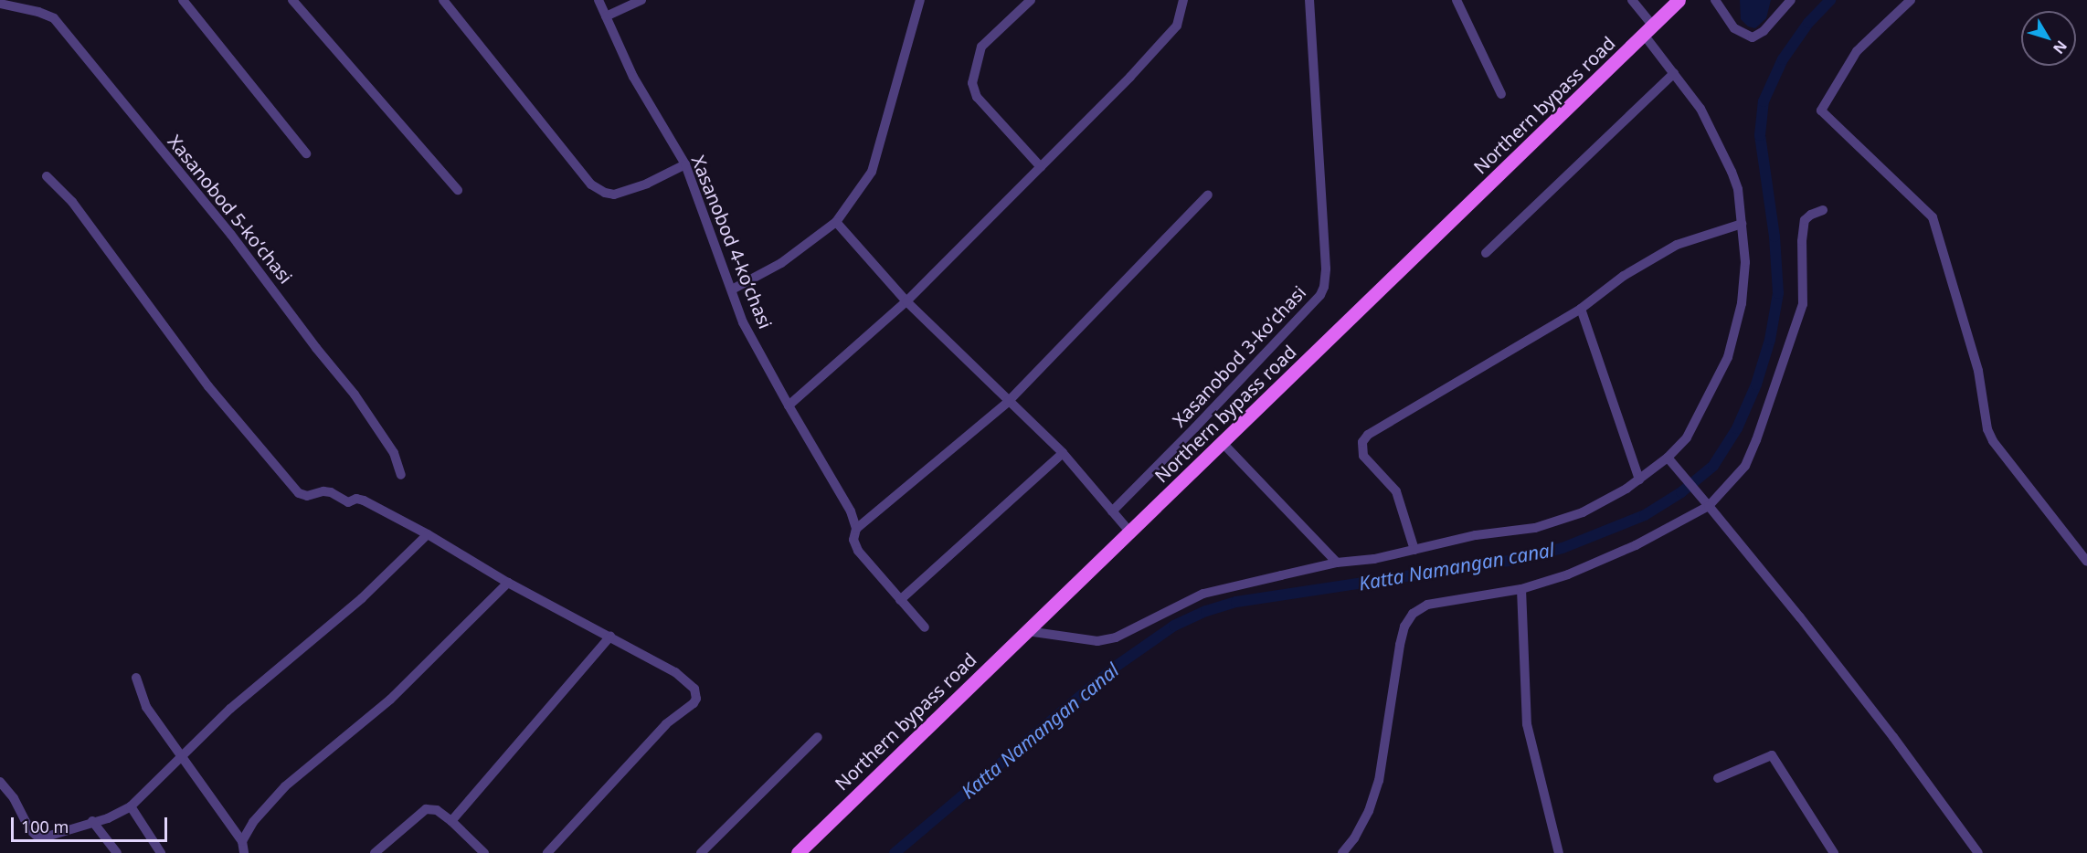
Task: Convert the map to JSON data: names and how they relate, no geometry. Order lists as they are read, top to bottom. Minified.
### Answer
{"streets":{"main road":["Northern bypass road"],"street":["Xasanobod 5-koʻchasi","Xasanobod 4-koʻchasi","Xasanobod 3-koʻchasi"]},"water":["Katta Namangan canal"],"scale_bar":"100 m","north":"bottom right"}
